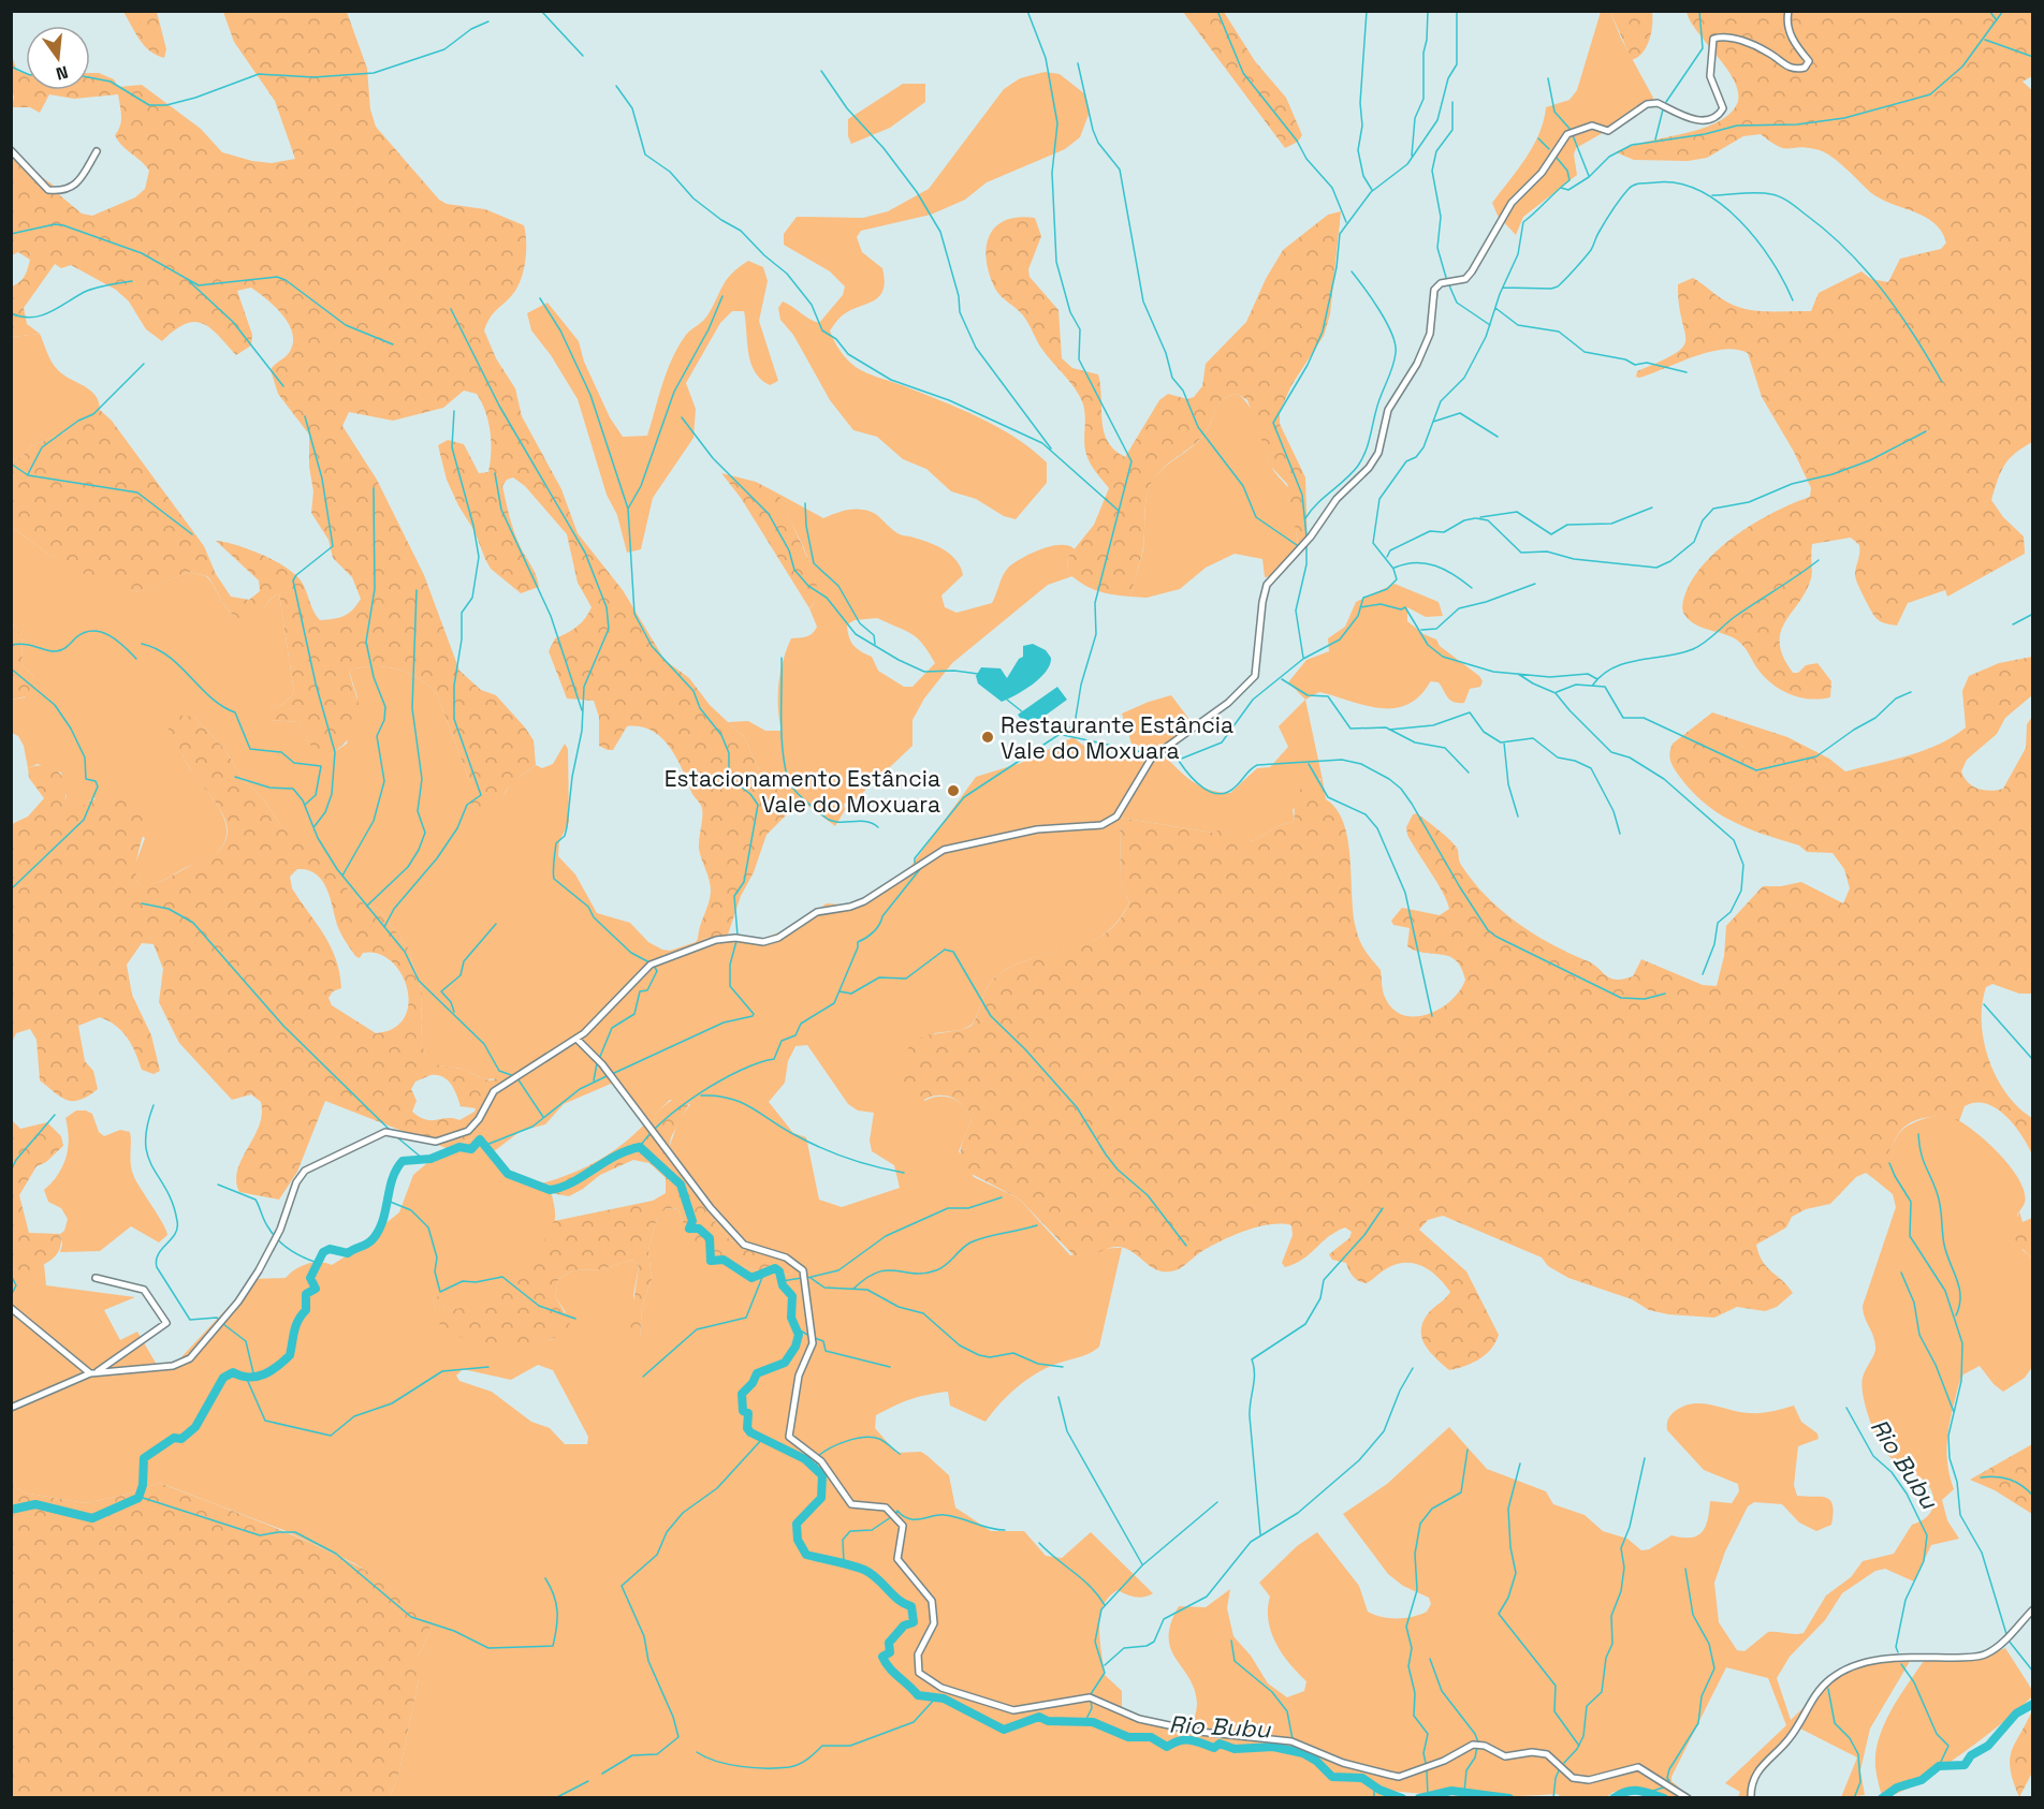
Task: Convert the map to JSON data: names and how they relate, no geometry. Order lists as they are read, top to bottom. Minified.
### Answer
{"water":["Rio Bubu"],"places":["Restaurante Estância Vale do Moxuara","Estacionamento Estância Vale do Moxuara"],"north":"bottom"}
